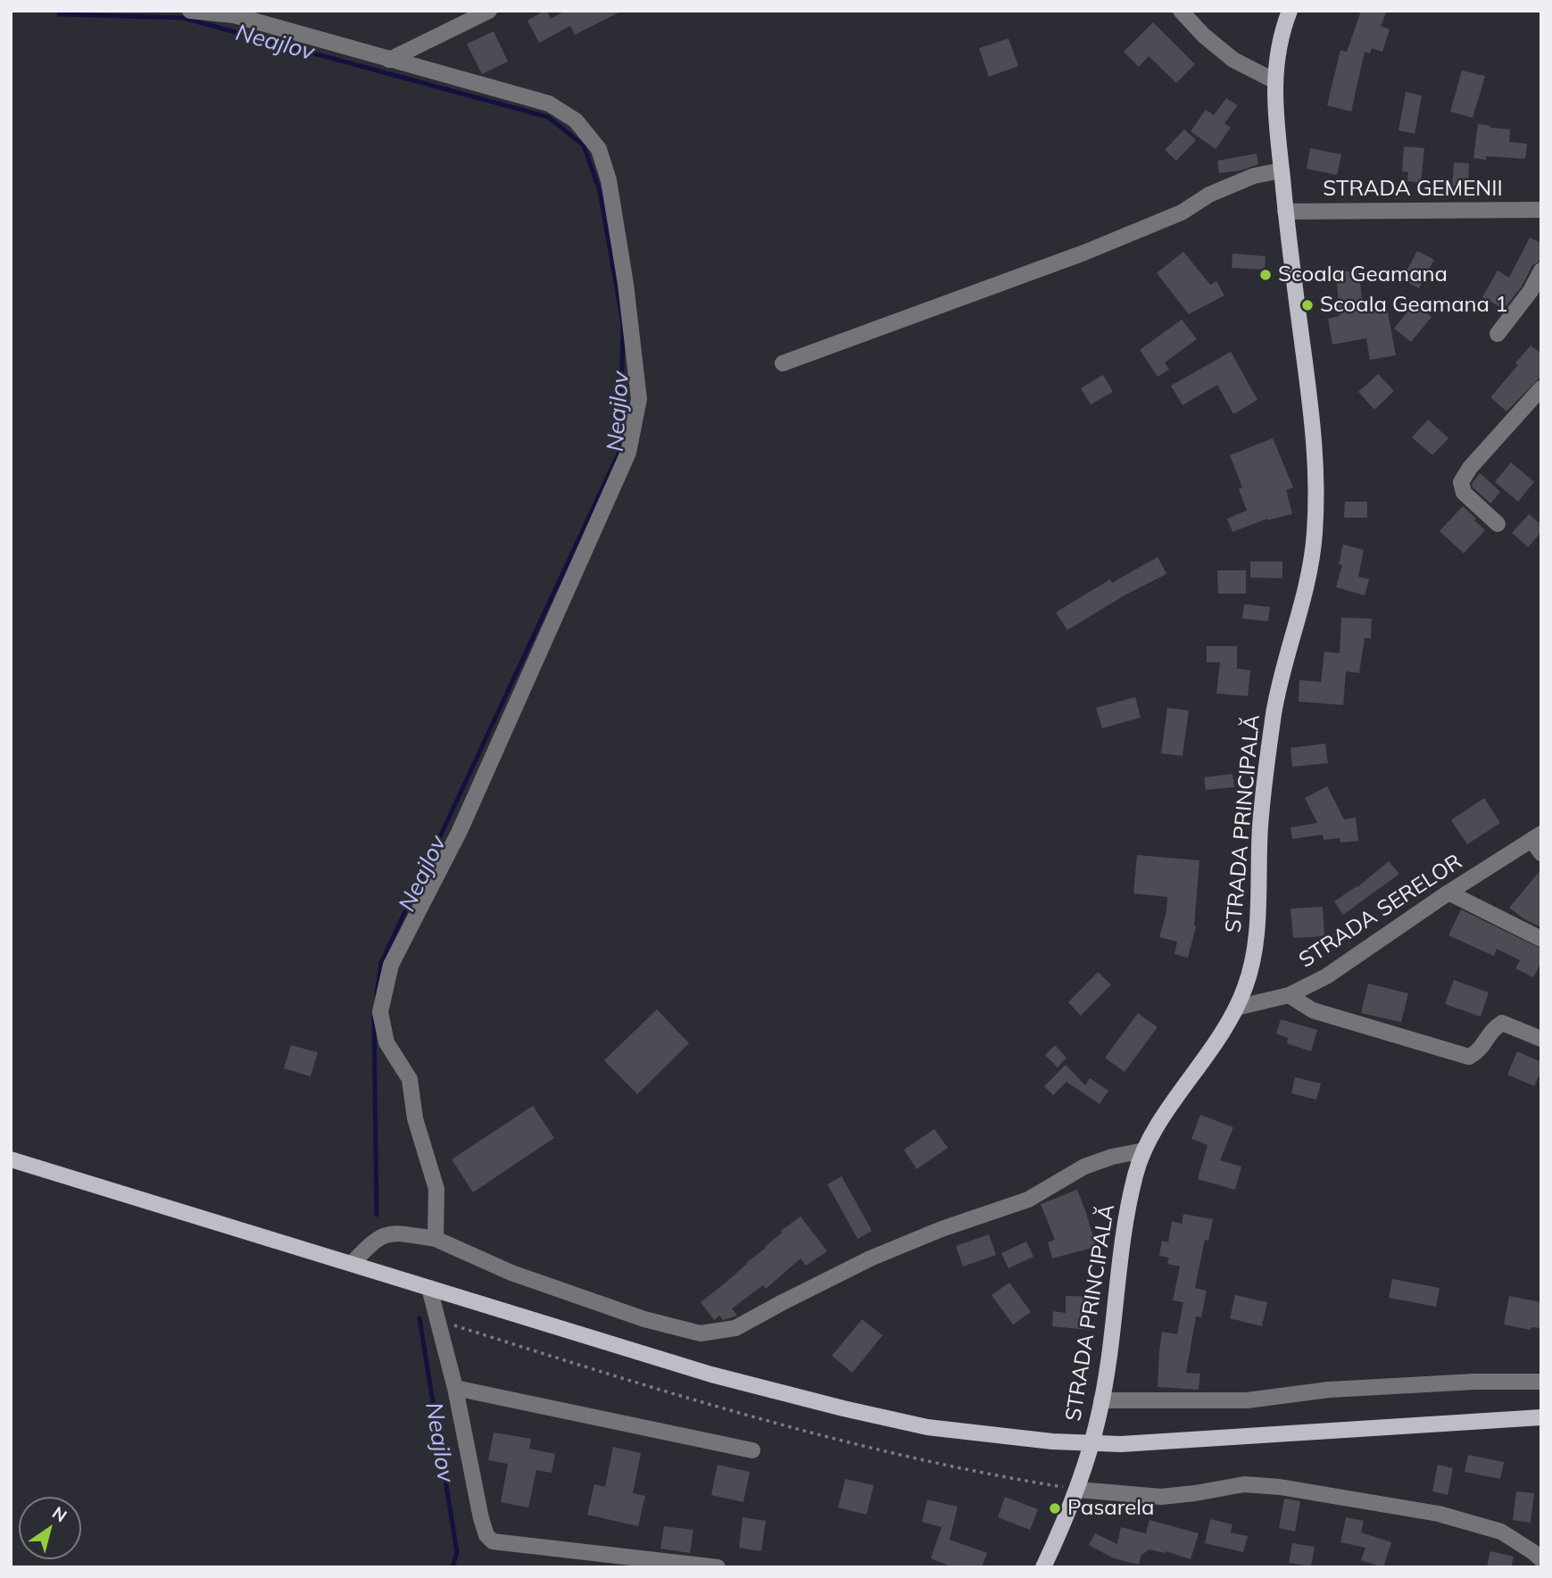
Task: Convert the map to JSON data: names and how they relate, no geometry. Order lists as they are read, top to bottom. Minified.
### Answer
{"streets":{"main road":["STRADA PRINCIPALĂ"],"street":["STRADA GEMENII","STRADA SERELOR"]},"crossings":[["STRADA GEMENII","STRADA PRINCIPALĂ"],["STRADA PRINCIPALĂ","STRADA SERELOR"]],"water":["Neajlov"],"places":["Scoala Geamana","Scoala Geamana 1","Pasarela"],"north":"top right"}
